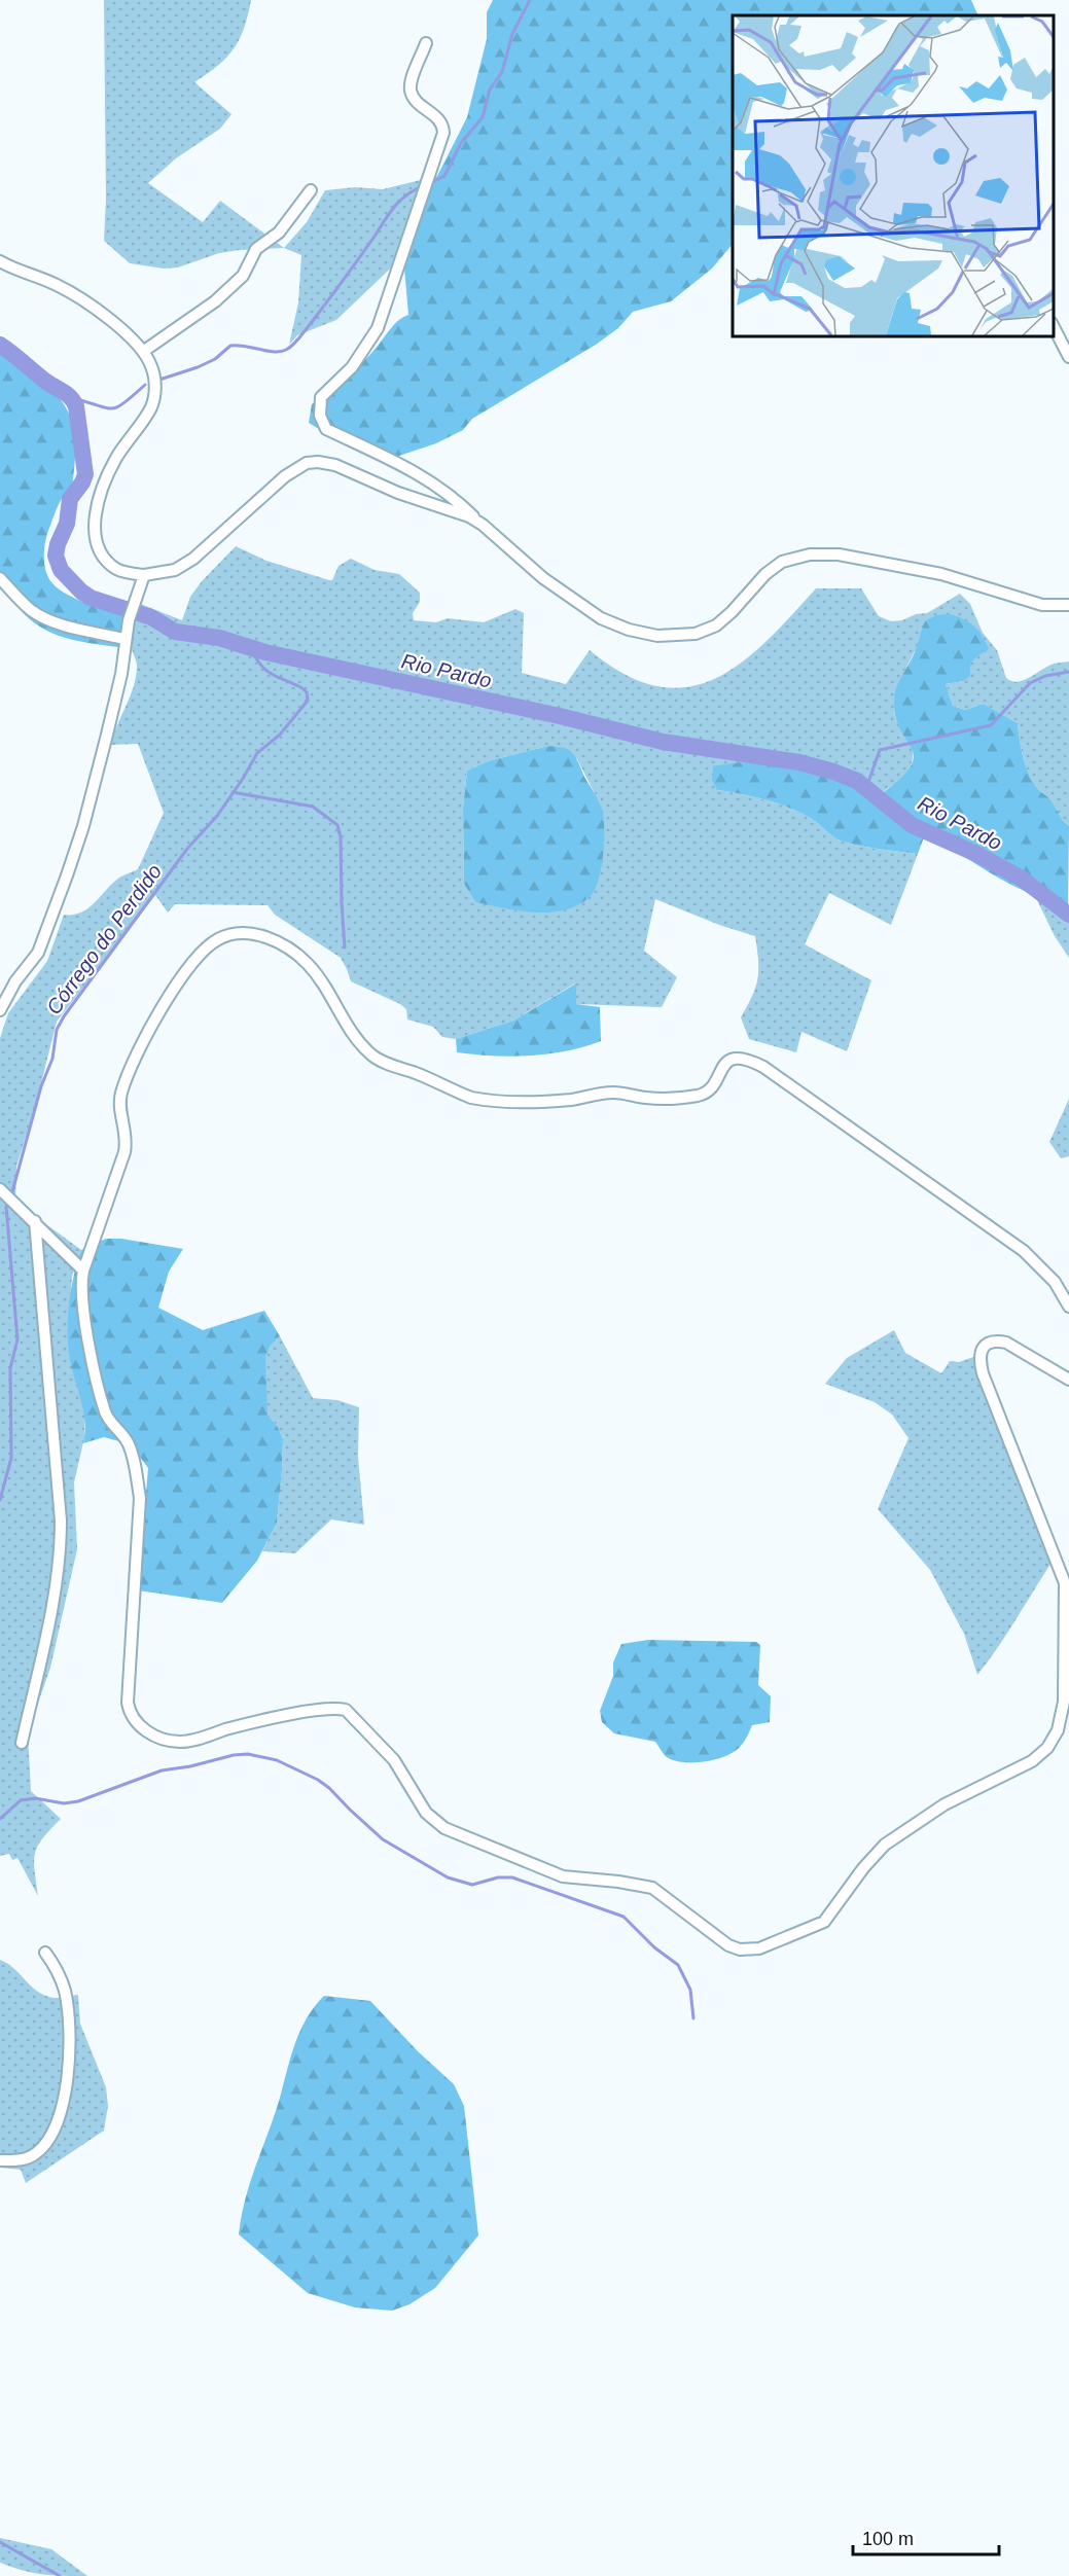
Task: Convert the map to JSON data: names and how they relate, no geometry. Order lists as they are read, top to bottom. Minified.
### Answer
{"water":["Rio Pardo","Córrego do Perdido"],"scale_bar":"100 m"}
